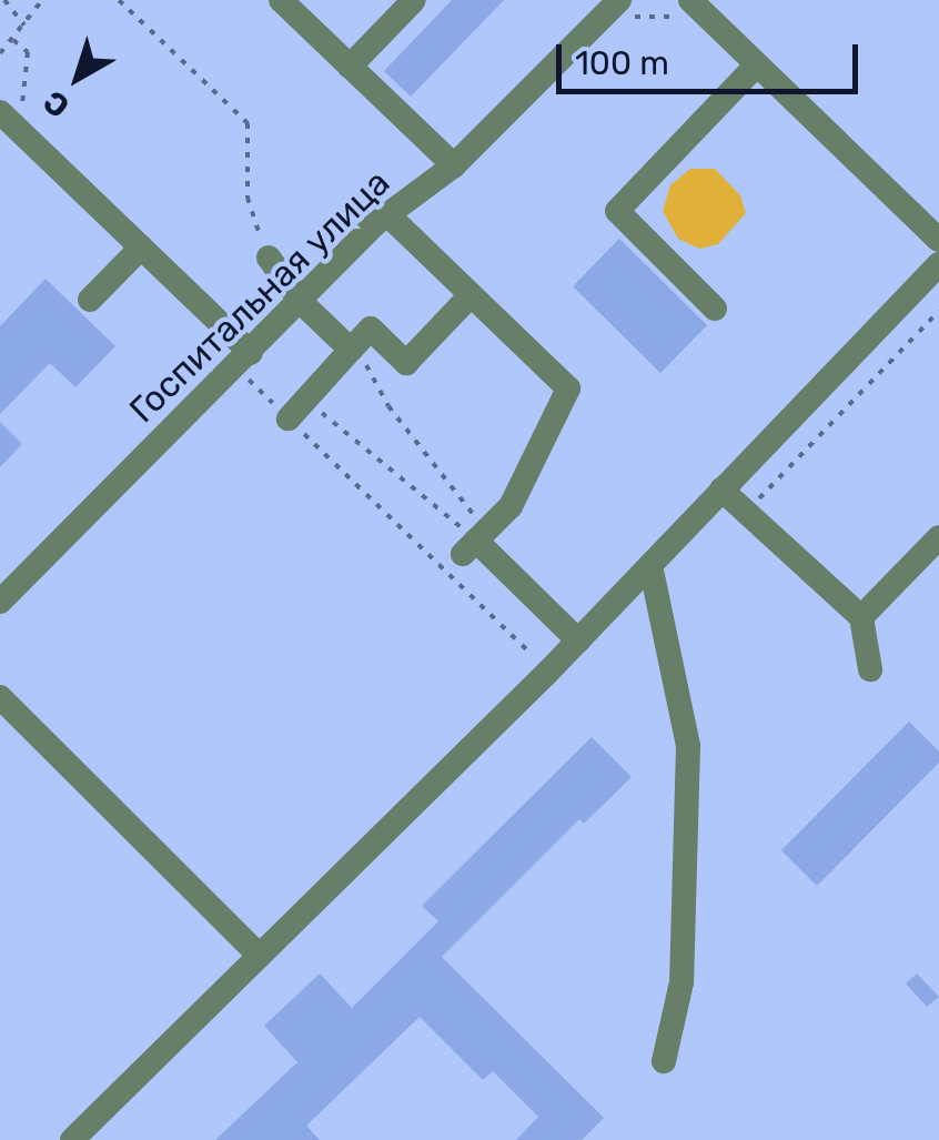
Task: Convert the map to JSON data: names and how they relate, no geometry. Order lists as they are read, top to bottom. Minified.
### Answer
{"streets":{"street":["Госпитальная улица"]},"scale_bar":"100 m","north":"bottom left"}
